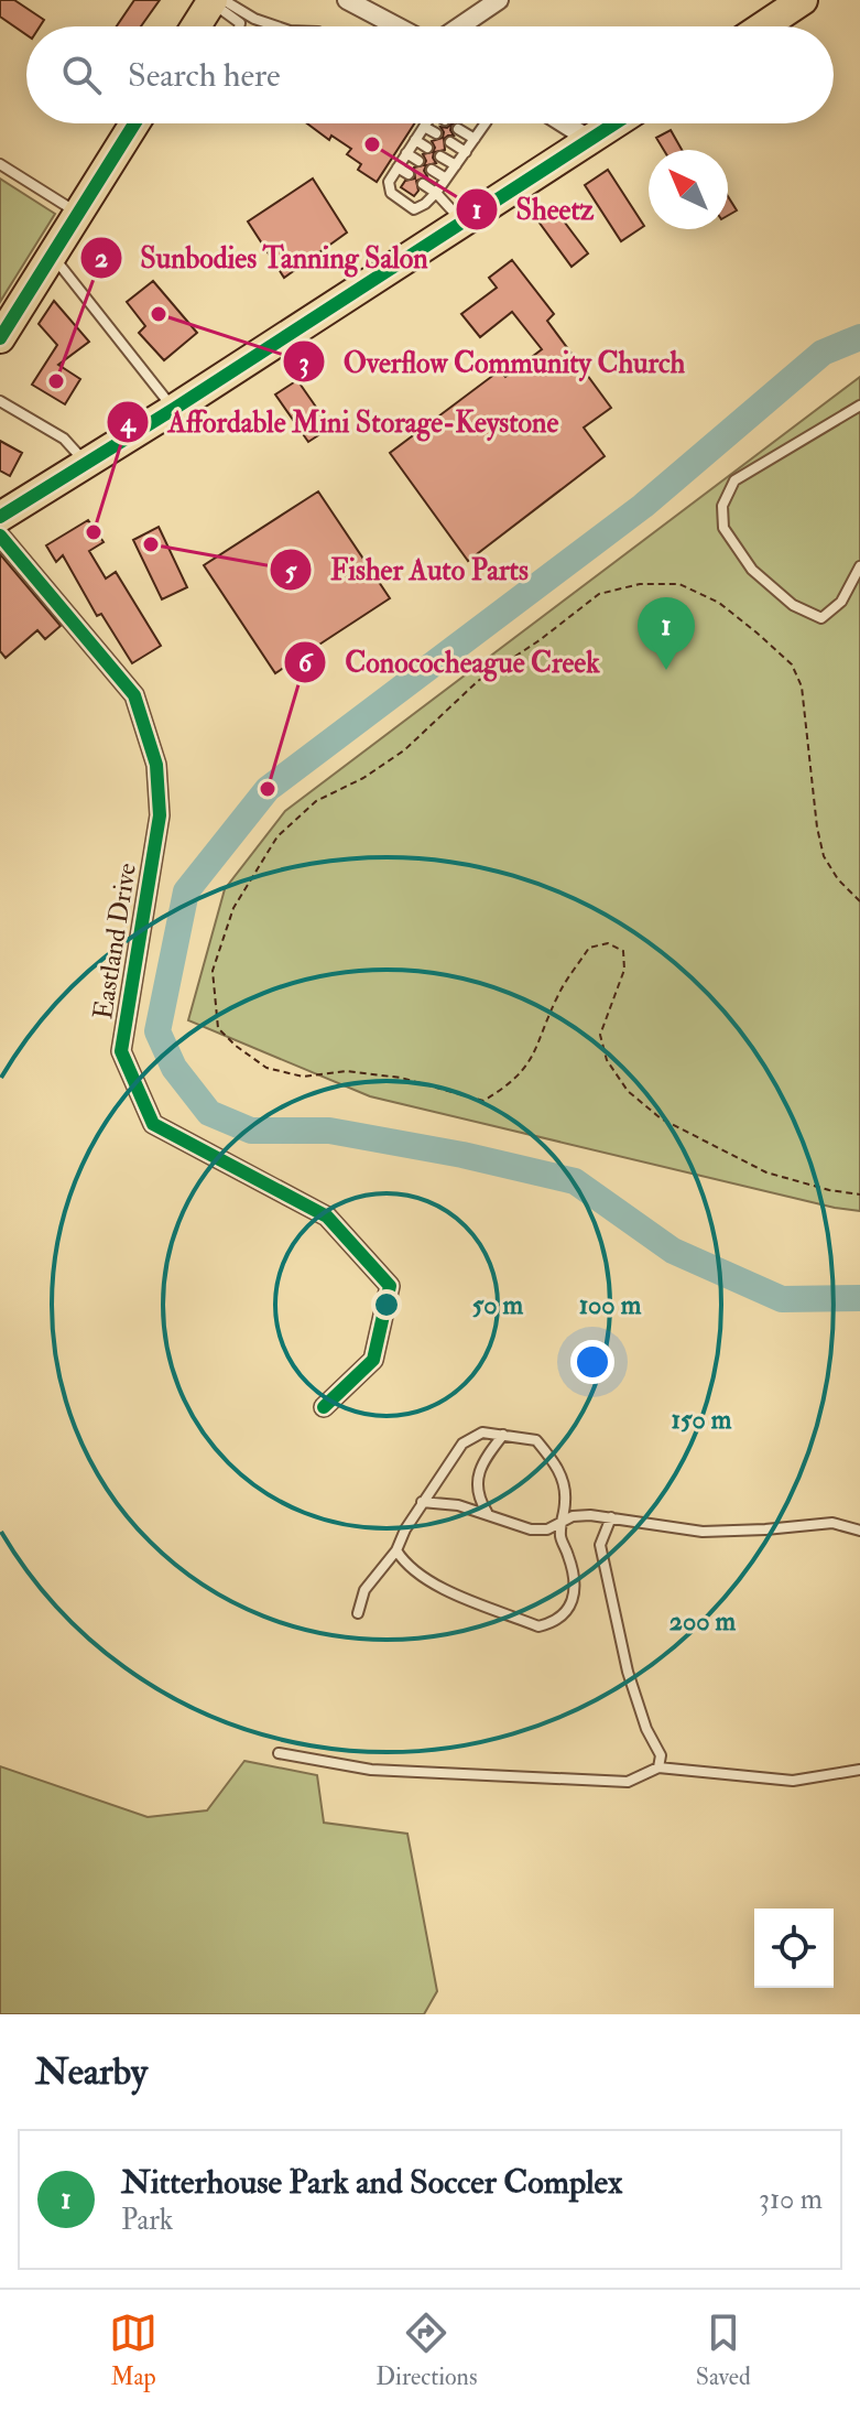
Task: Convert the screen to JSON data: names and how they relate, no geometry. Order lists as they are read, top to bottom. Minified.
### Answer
{"streets":{"street":["Eastland Drive"]},"places":["Sheetz","Overflow Community Church","Sunbodies Tanning Salon","Affordable Mini Storage-Keystone","Fisher Auto Parts","Conococheague Creek"],"north":"top left","page":{"search":"Search here","pins":"1","heading":"Nearby","list":[{"mark":"1","name":"Nitterhouse Park and Soccer Complex","note":"Park","value":"310 m"}],"nav":["Map","Directions","Saved"]},"rings":["50 m","100 m","150 m","200 m"]}
